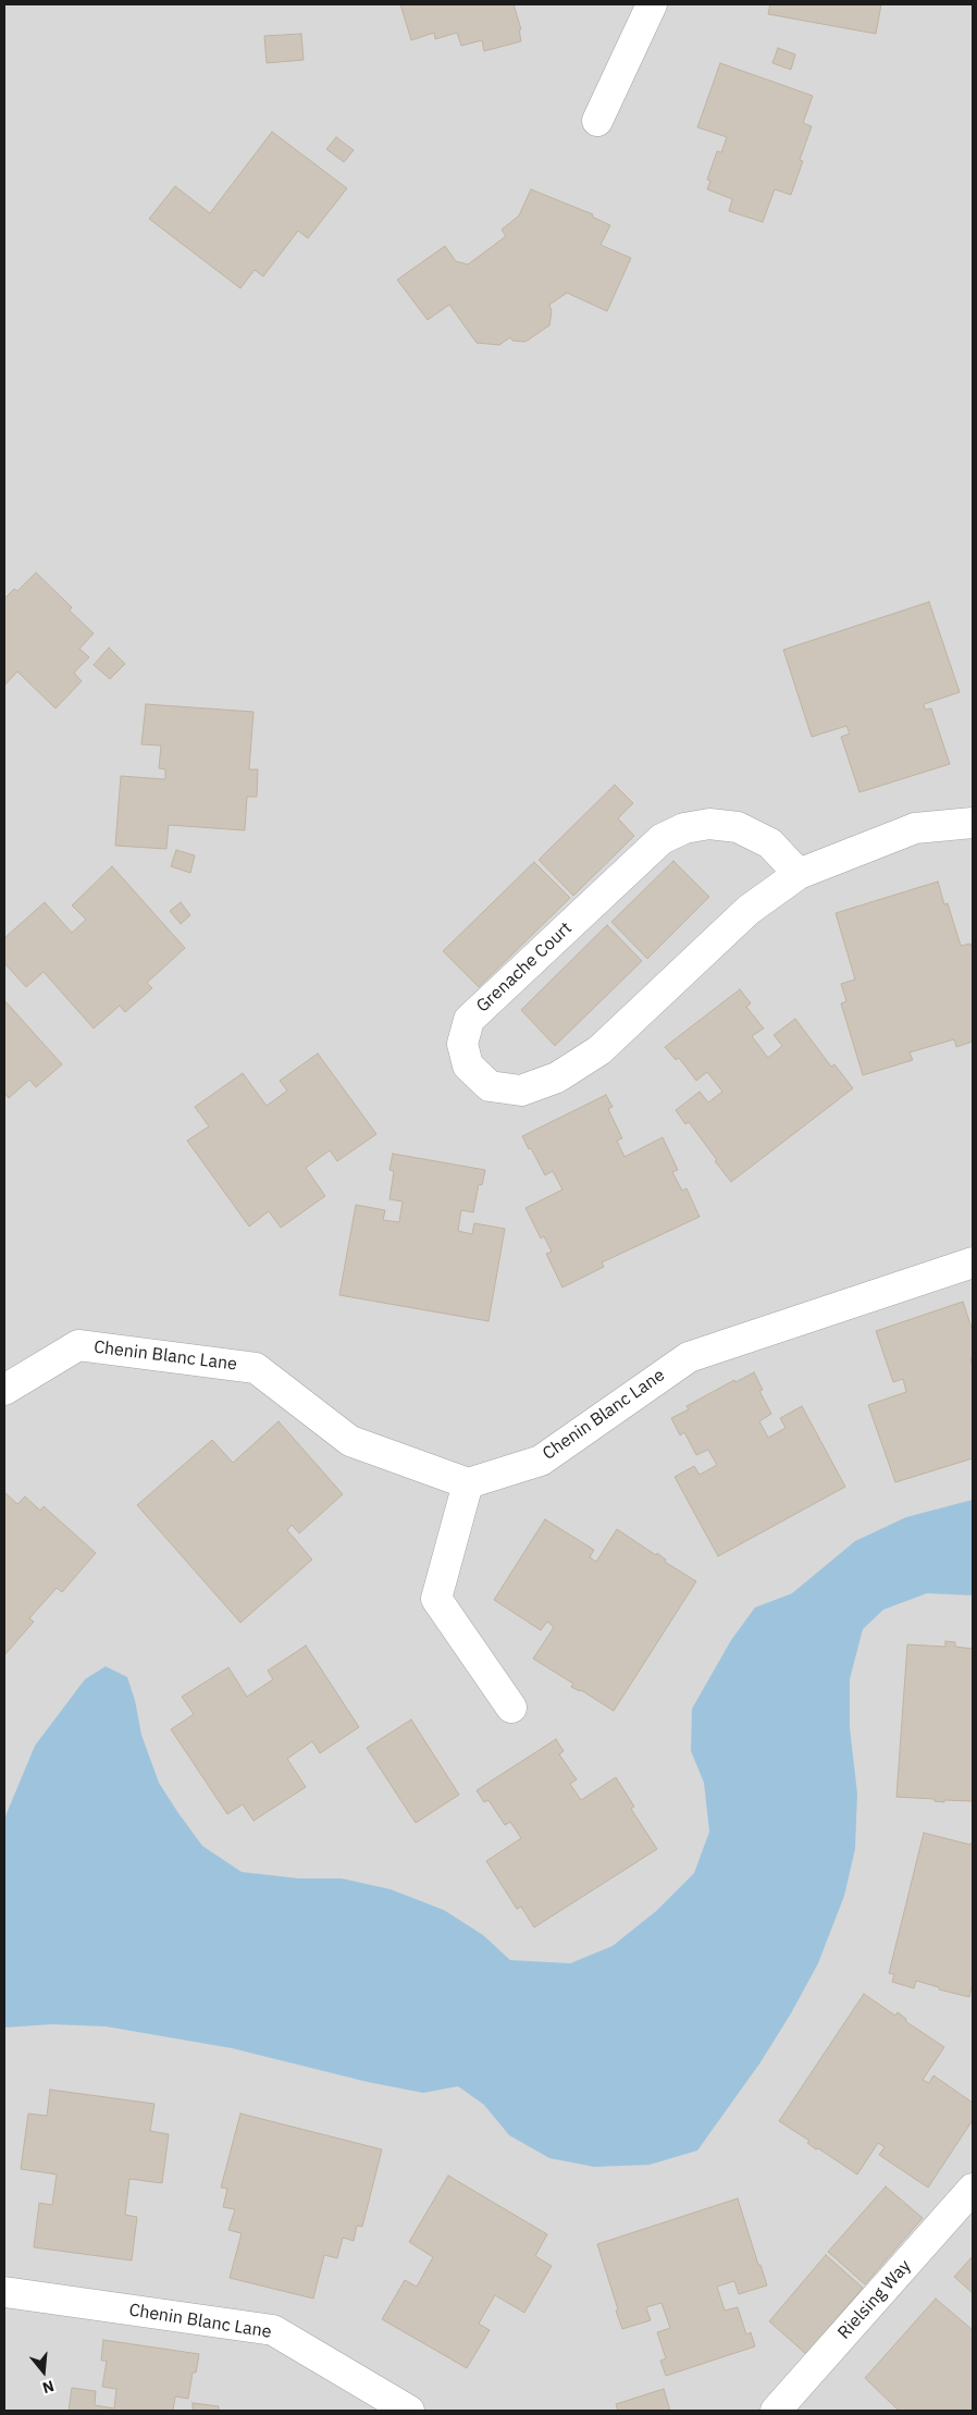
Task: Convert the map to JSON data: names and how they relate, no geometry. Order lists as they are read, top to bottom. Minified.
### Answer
{"streets":{"street":["Grenache Court","Chenin Blanc Lane","Rielsing Way"]},"north":"bottom"}
